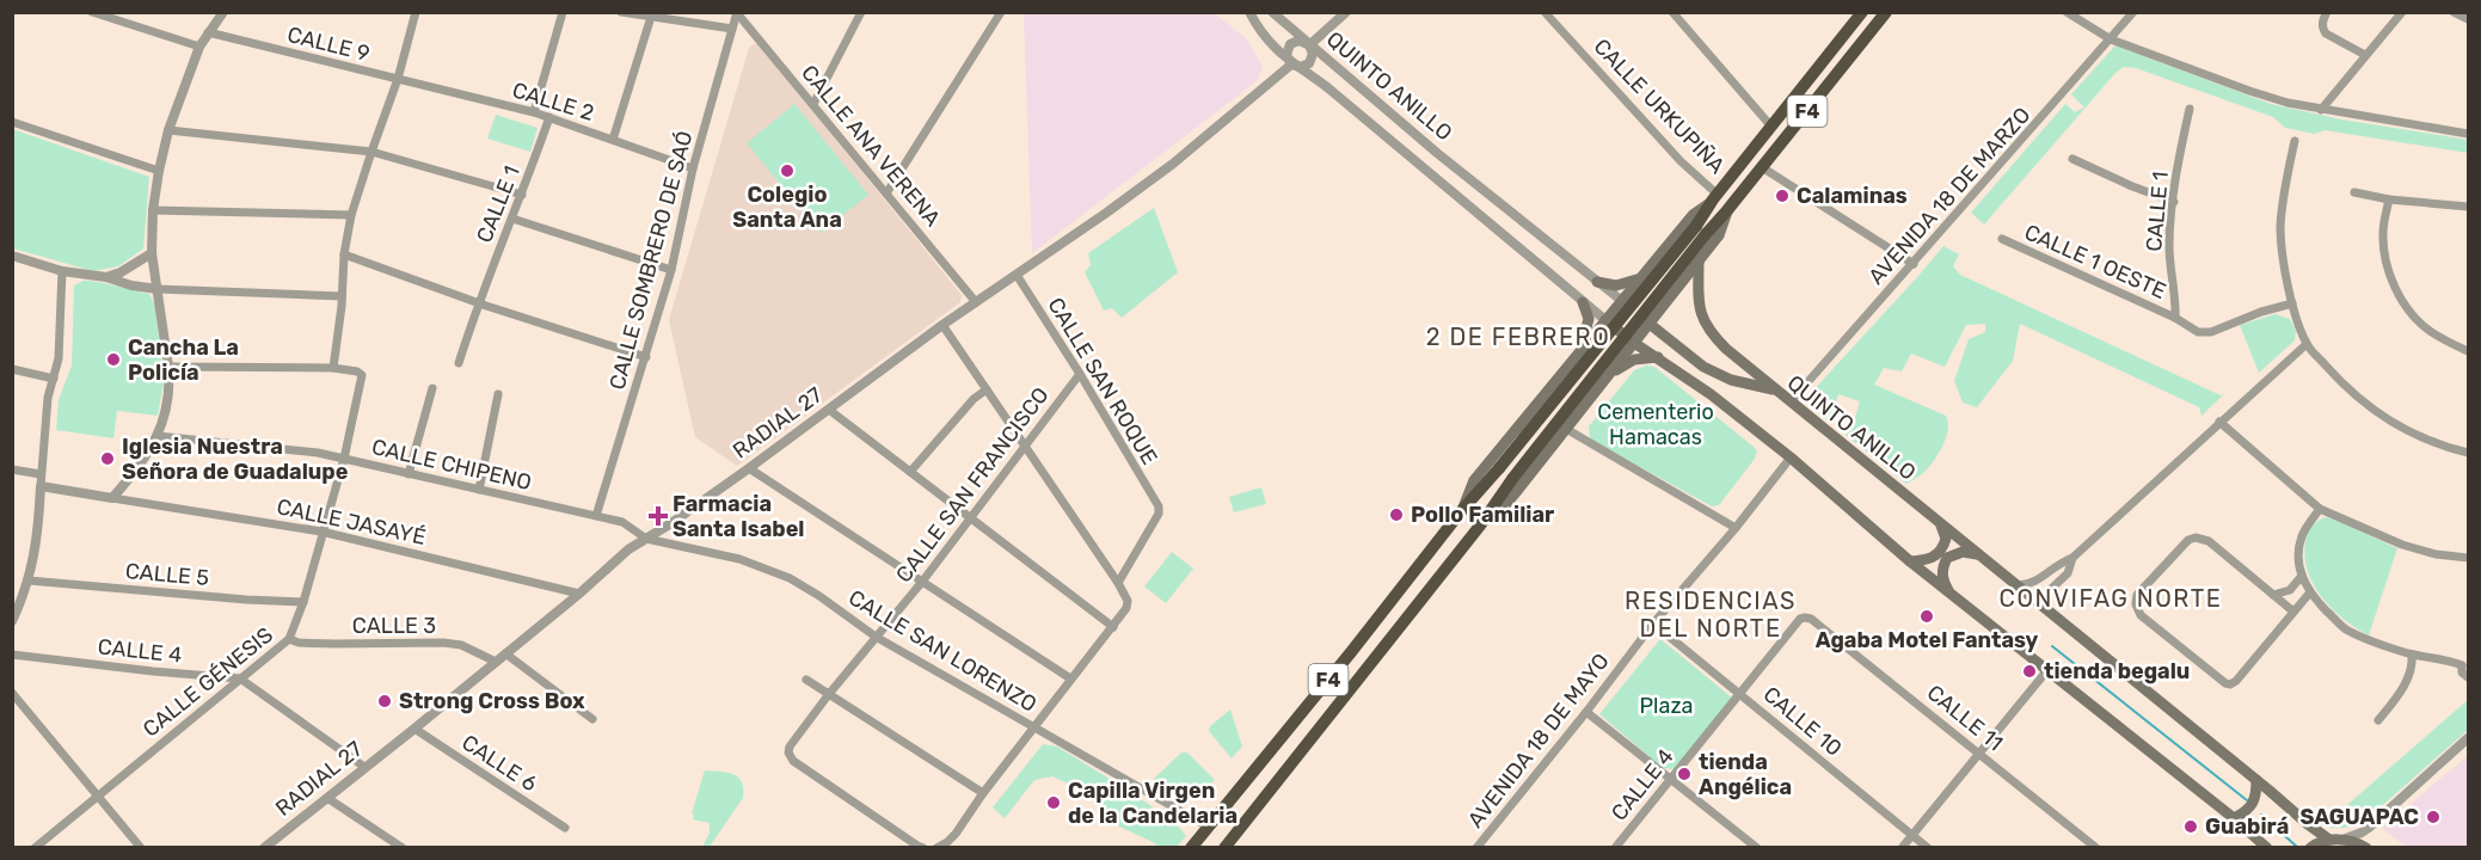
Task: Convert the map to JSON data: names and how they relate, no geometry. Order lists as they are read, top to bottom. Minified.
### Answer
{"streets":{"highway":["F4"],"main road":["QUINTO ANILLO"],"street":["CALLE 9","CALLE 2","CALLE URKUPIÑA","CALLE ANA VERENA","AVENIDA 18 DE MARZO","CALLE 1","CALLE SOMBRERO DE SAÓ","CALLE 1 OESTE","CALLE SAN ROQUE","RADIAL 27","CALLE CHIPENO","CALLE SAN FRANCISCO","CALLE JASAYÉ","CALLE 5","CALLE 3","CALLE 4","CALLE SAN LORENZO","CALLE GÉNESIS","CALLE 11","CALLE 10","AVENIDA 18 DE MAYO","CALLE 6"]},"crossings":[["CALLE 9","CALLE 2"],["QUINTO ANILLO","AVENIDA 18 DE MARZO"],["QUINTO ANILLO","RADIAL 27"],["QUINTO ANILLO","AVENIDA 18 DE MAYO"],["CALLE 2","CALLE 1"],["CALLE 2","CALLE SOMBRERO DE SAÓ"],["CALLE URKUPIÑA","F4"],["F4","CALLE SAN LORENZO"],["CALLE ANA VERENA","CALLE SOMBRERO DE SAÓ"],["CALLE ANA VERENA","RADIAL 27"],["CALLE 1","CALLE 1 OESTE"],["CALLE SOMBRERO DE SAÓ","CALLE CHIPENO"],["CALLE SAN ROQUE","RADIAL 27"],["CALLE SAN ROQUE","CALLE SAN FRANCISCO"],["RADIAL 27","CALLE CHIPENO"],["RADIAL 27","CALLE JASAYÉ"],["RADIAL 27","CALLE 3"],["RADIAL 27","CALLE SAN LORENZO"],["RADIAL 27","CALLE 6"],["CALLE CHIPENO","CALLE SAN LORENZO"],["CALLE CHIPENO","CALLE GÉNESIS"],["CALLE SAN FRANCISCO","CALLE SAN LORENZO"],["CALLE JASAYÉ","CALLE GÉNESIS"],["CALLE 5","CALLE GÉNESIS"],["CALLE 3","CALLE GÉNESIS"],["CALLE 4","CALLE GÉNESIS"],["CALLE 4","CALLE 11"],["CALLE 4","CALLE 10"],["CALLE 10","AVENIDA 18 DE MAYO"]],"districts":["2 DE FEBRERO","CONVIFAG NORTE","RESIDENCIAS DEL NORTE"],"parks":["Cementerio Hamacas","Plaza"],"places":{"other":["Colegio Santa Ana","Calaminas","Cancha La Policía","Iglesia Nuestra Señora de Guadalupe","Pollo Familiar","Agaba Motel Fantasy","tienda begalu","Strong Cross Box","tienda Angélica","Capilla Virgen de la Candelaria","SAGUAPAC","Guabirá"],"health":["Farmacia Santa Isabel"]}}
